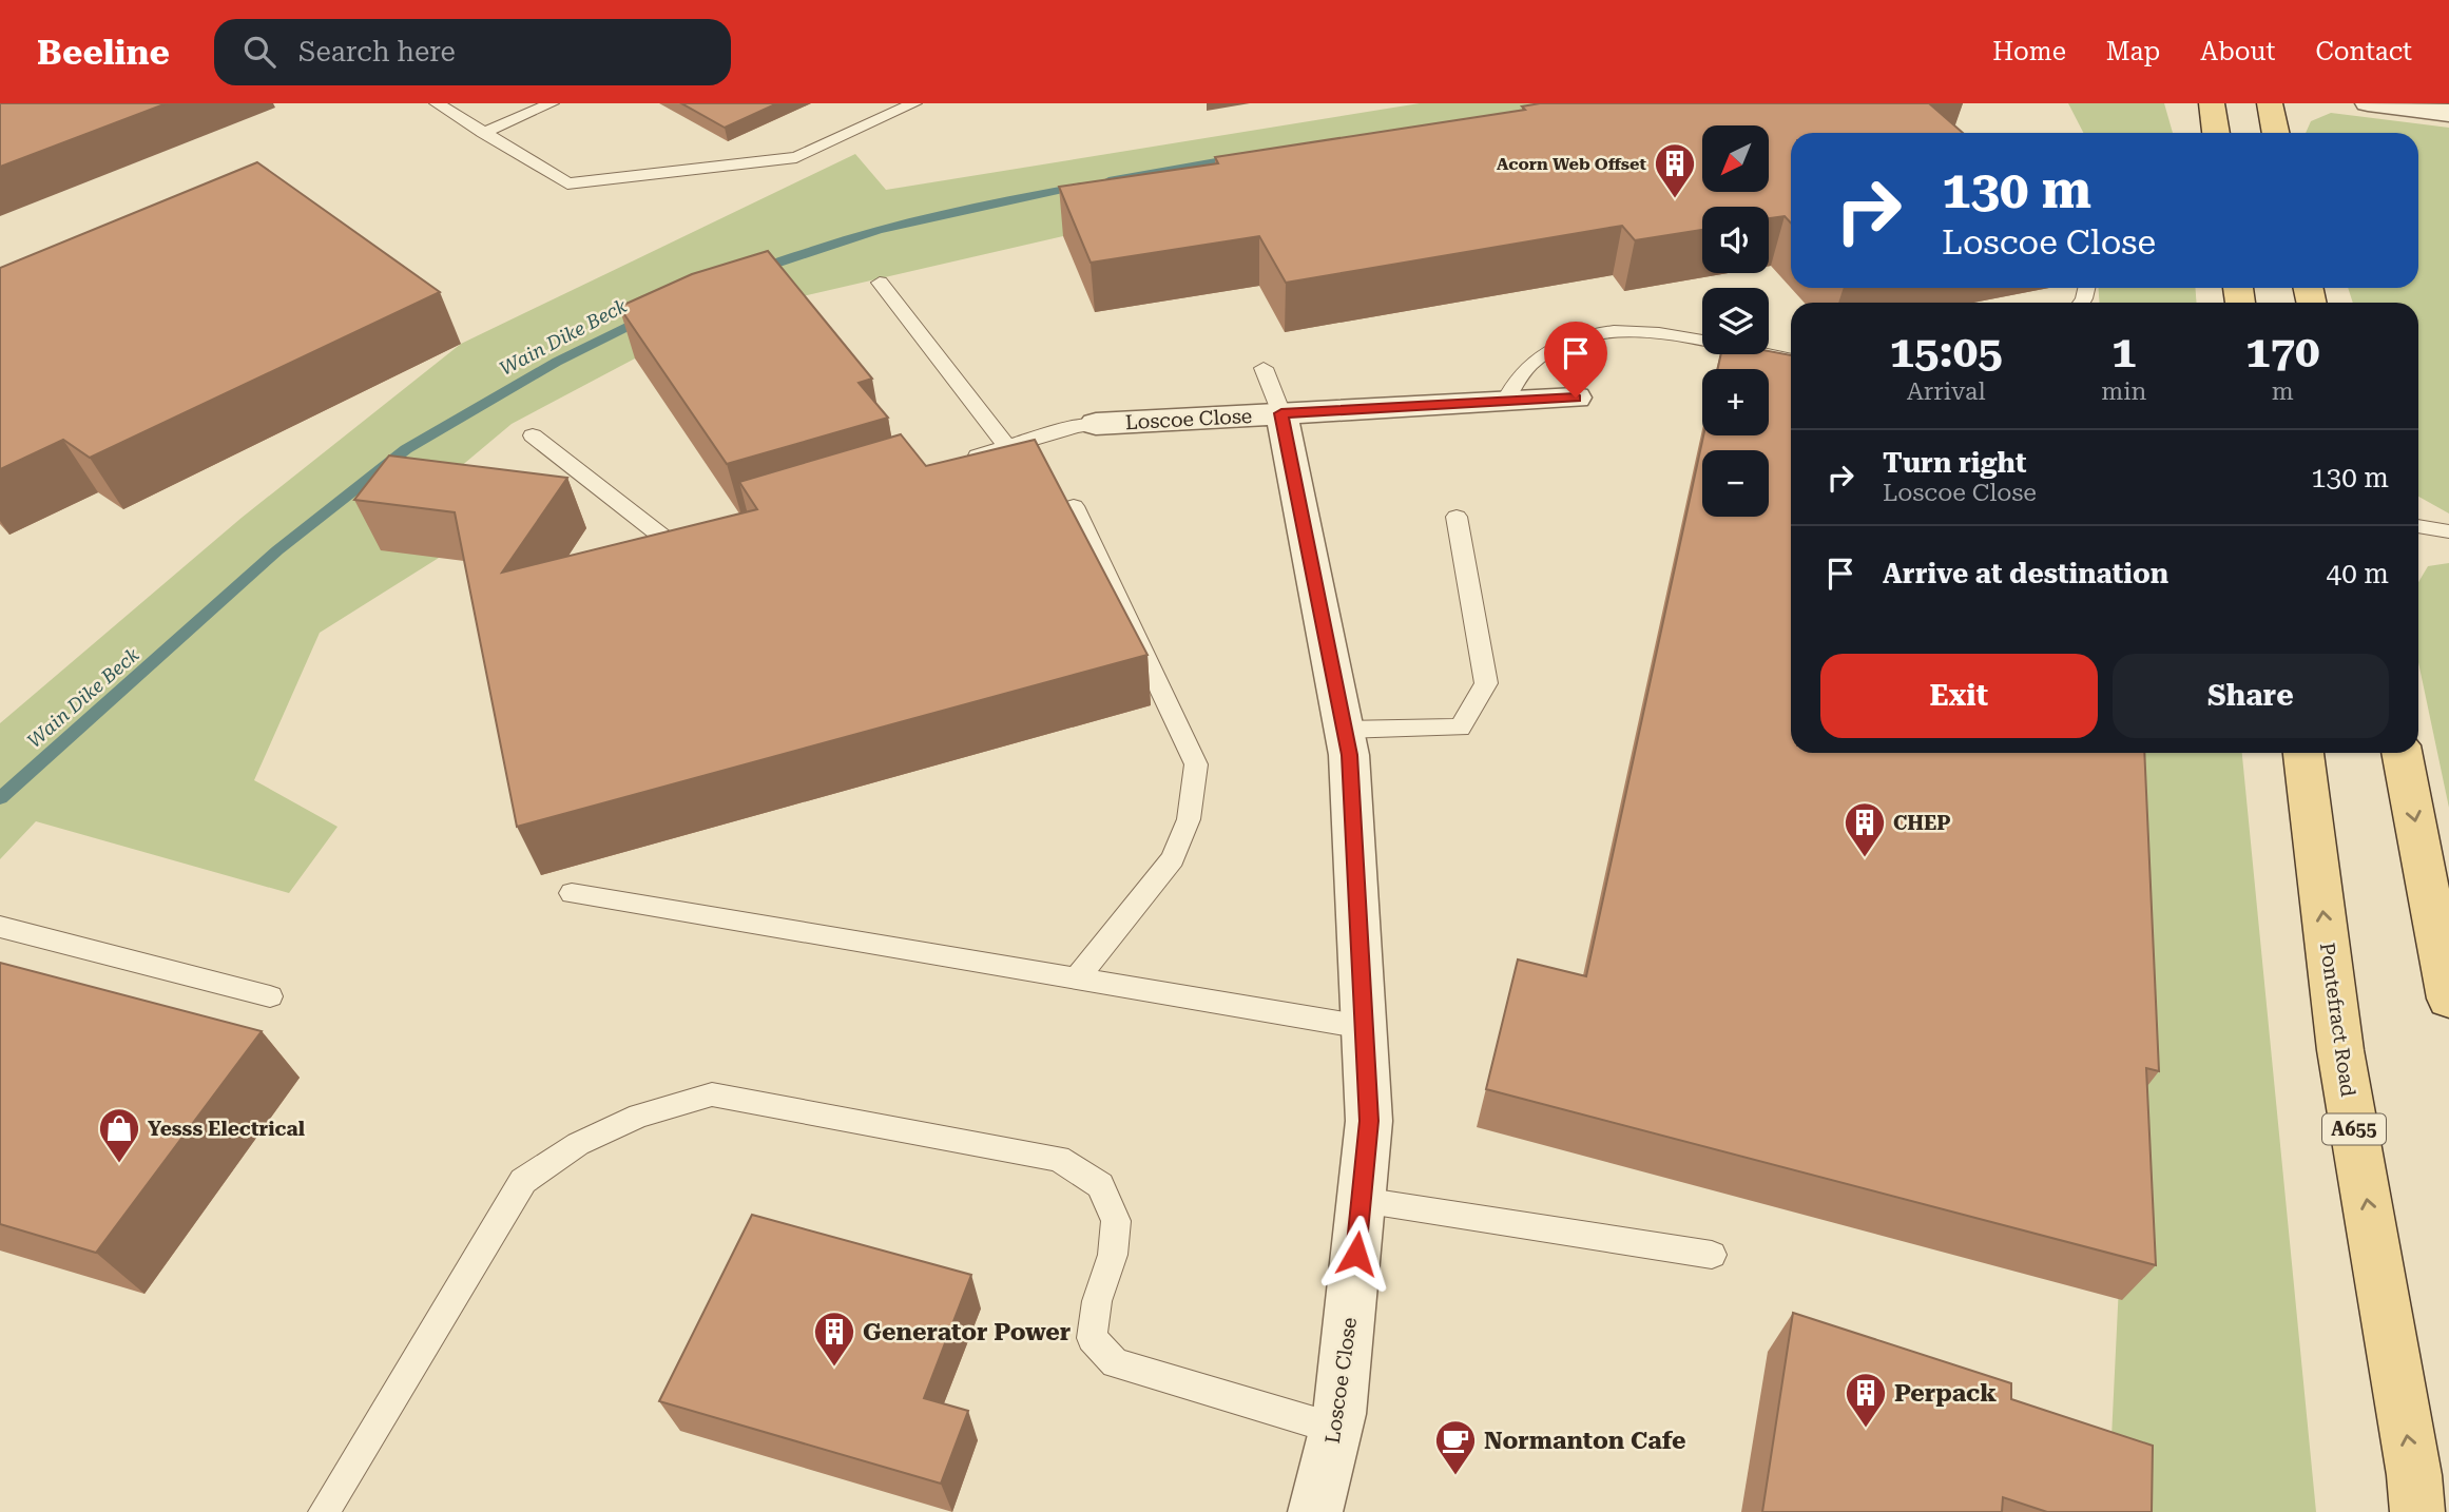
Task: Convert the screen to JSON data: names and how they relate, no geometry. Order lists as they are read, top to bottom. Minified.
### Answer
{"streets":{"main road":["Pontefract Road","A655"],"street":["Loscoe Close"]},"water":["Wain Dike Beck"],"places":{"building":["Acorn Web Offset","CHEP","Generator Power","Perpack"],"shop":["Yesss Electrical"],"cafe":["Normanton Cafe"]},"north":"bottom left","page":{"header":"Beeline","search":"Search here","nav":["Home","Map","About","Contact"],"map_buttons":["+","−"],"turn":["130 m","Loscoe Close"],"eta":["15:05","Arrival","1","min","170","m"],"list":[{"name":"Turn right","note":"Loscoe Close","value":"130 m"},{"name":"Arrive at destination","value":"40 m"}],"buttons":["Exit","Share"]}}
